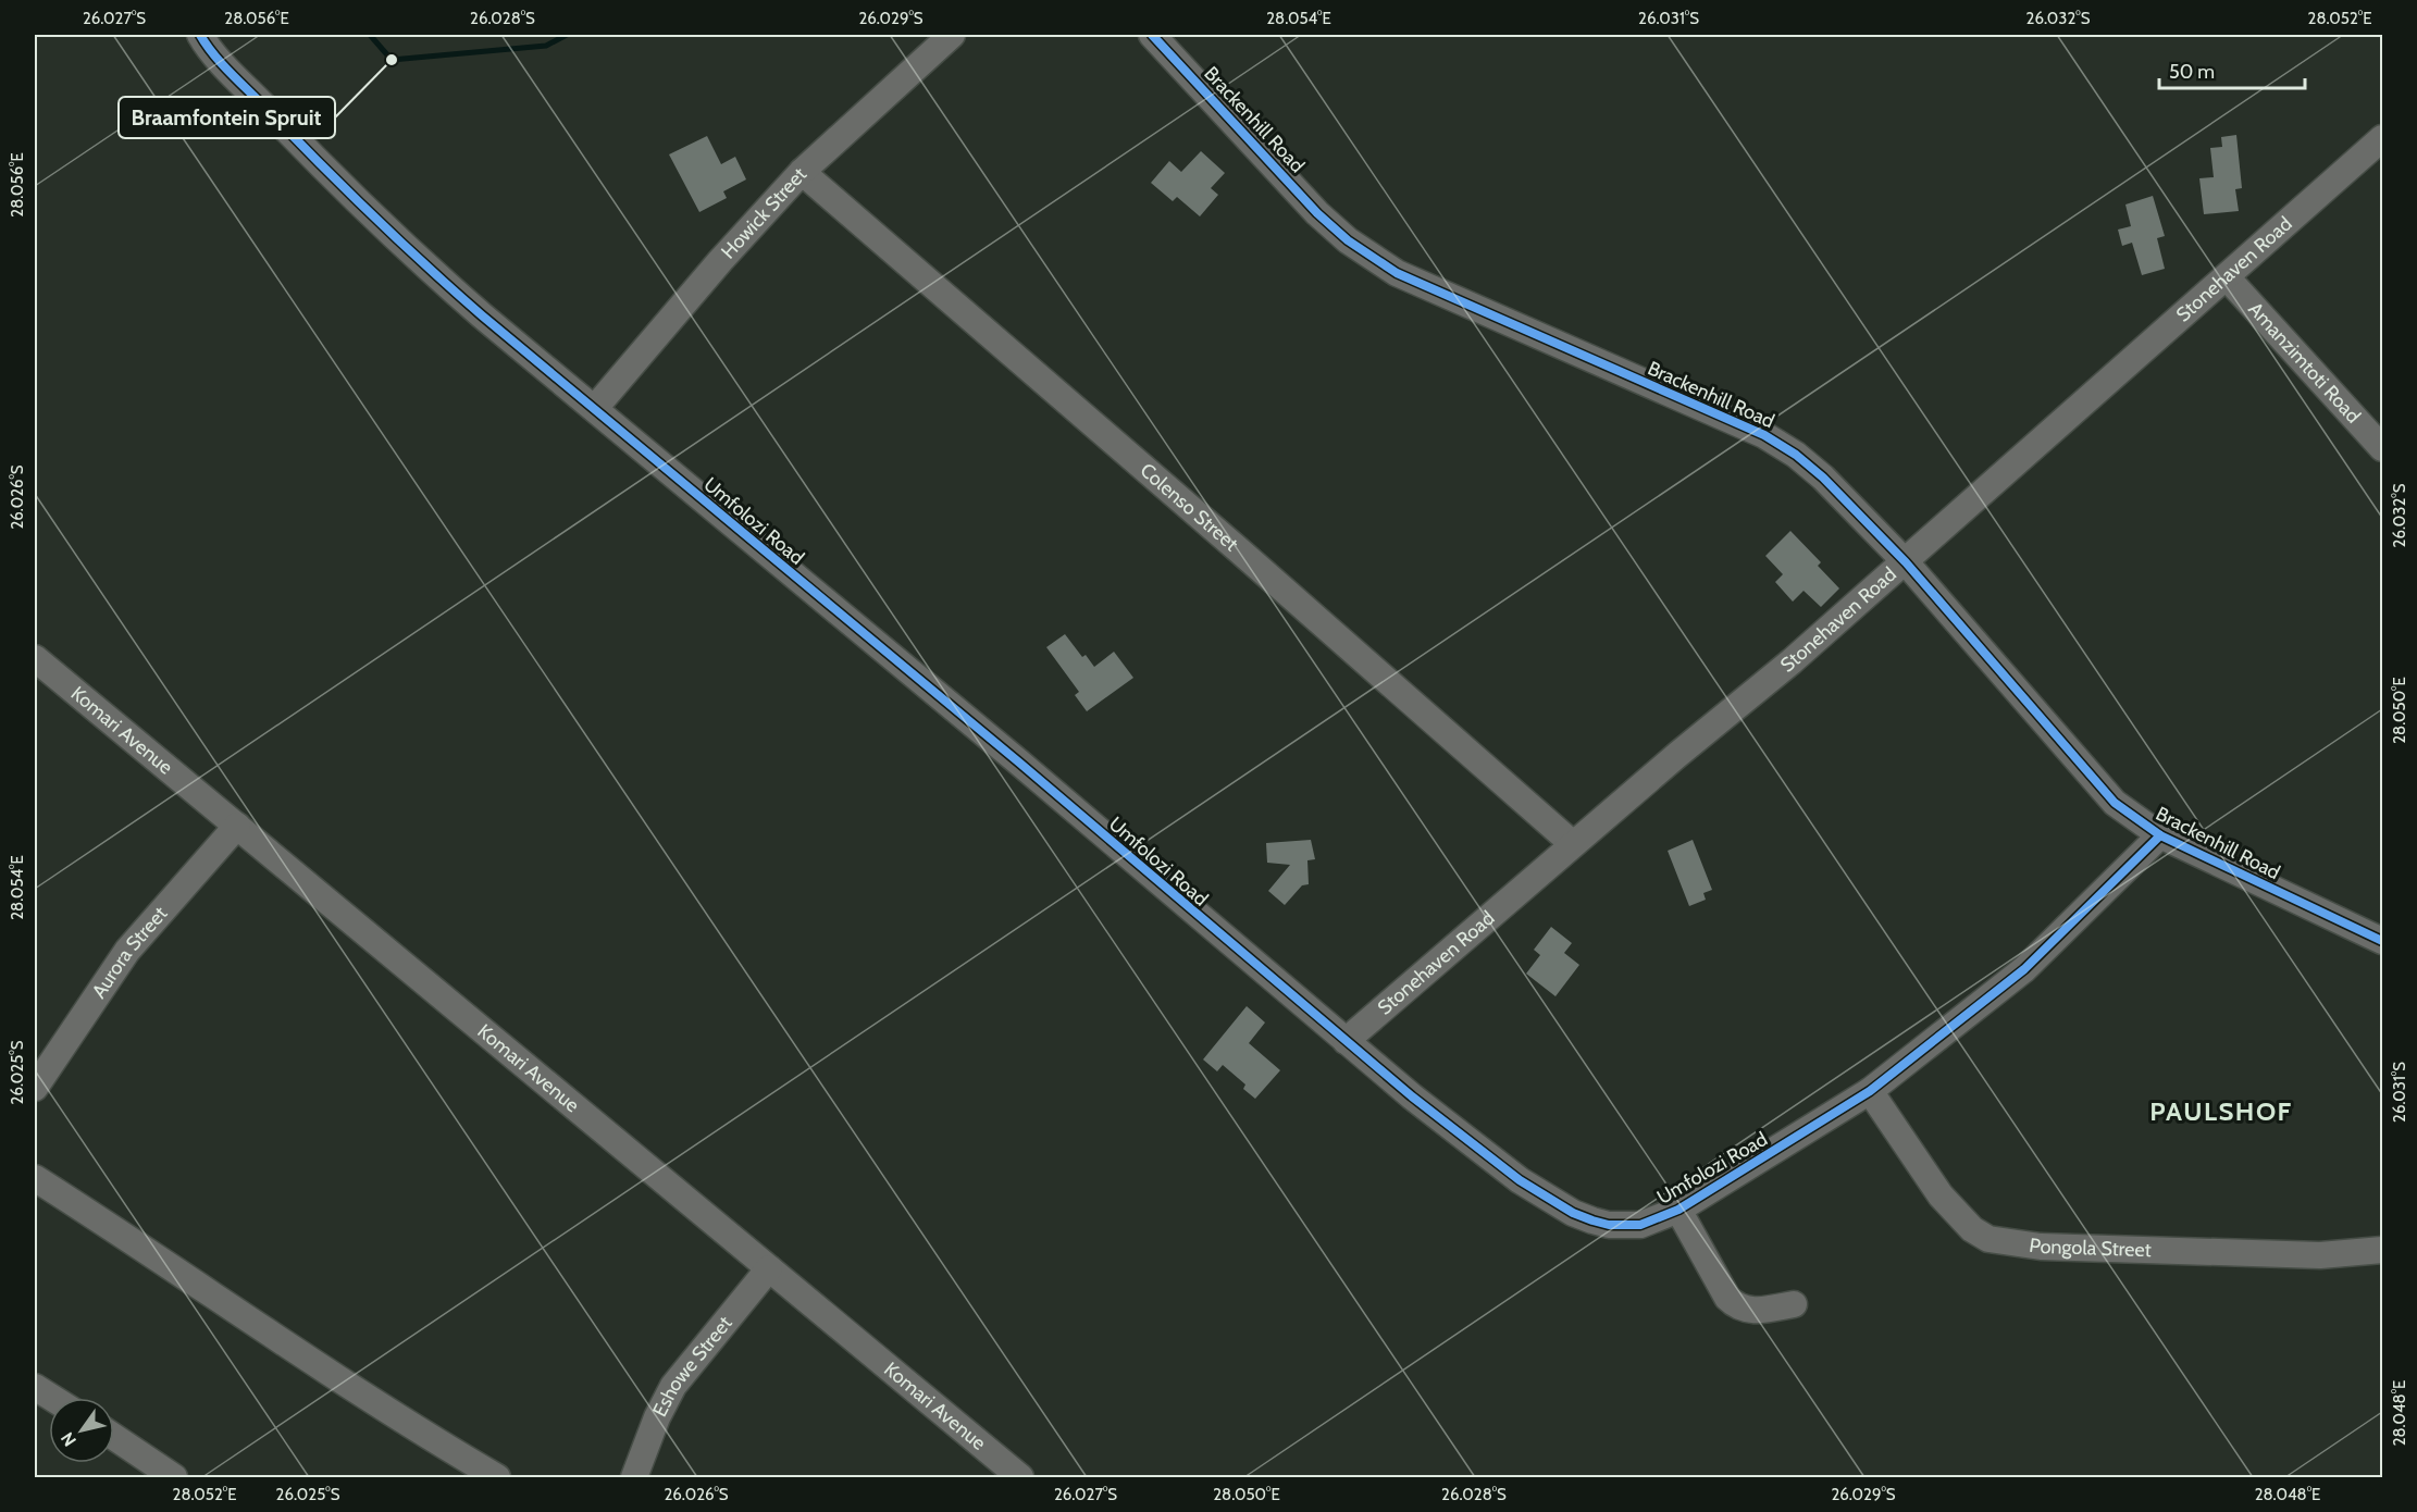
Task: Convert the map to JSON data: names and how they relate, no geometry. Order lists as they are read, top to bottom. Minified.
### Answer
{"streets":{"street":["Brackenhill Road","Howick Street","Stonehaven Road","Amanzimtoti Road","Colenso Street","Umfolozi Road","Komari Avenue","Aurora Street","Pongola Street","Eshowe Street"]},"crossings":[["Brackenhill Road","Stonehaven Road"],["Brackenhill Road","Umfolozi Road"],["Howick Street","Colenso Street"],["Howick Street","Umfolozi Road"],["Stonehaven Road","Amanzimtoti Road"],["Stonehaven Road","Colenso Street"],["Stonehaven Road","Umfolozi Road"],["Umfolozi Road","Pongola Street"],["Komari Avenue","Aurora Street"],["Komari Avenue","Eshowe Street"]],"districts":["PAULSHOF"],"places":["Braamfontein Spruit"],"scale_bar":"50 m","north":"bottom left","coordinates":["26.027°S","28.056°E","26.028°S","26.029°S","28.054°E","26.031°S","26.032°S","28.052°E","26.026°S","28.050°E","26.025°S","28.048°E"]}
